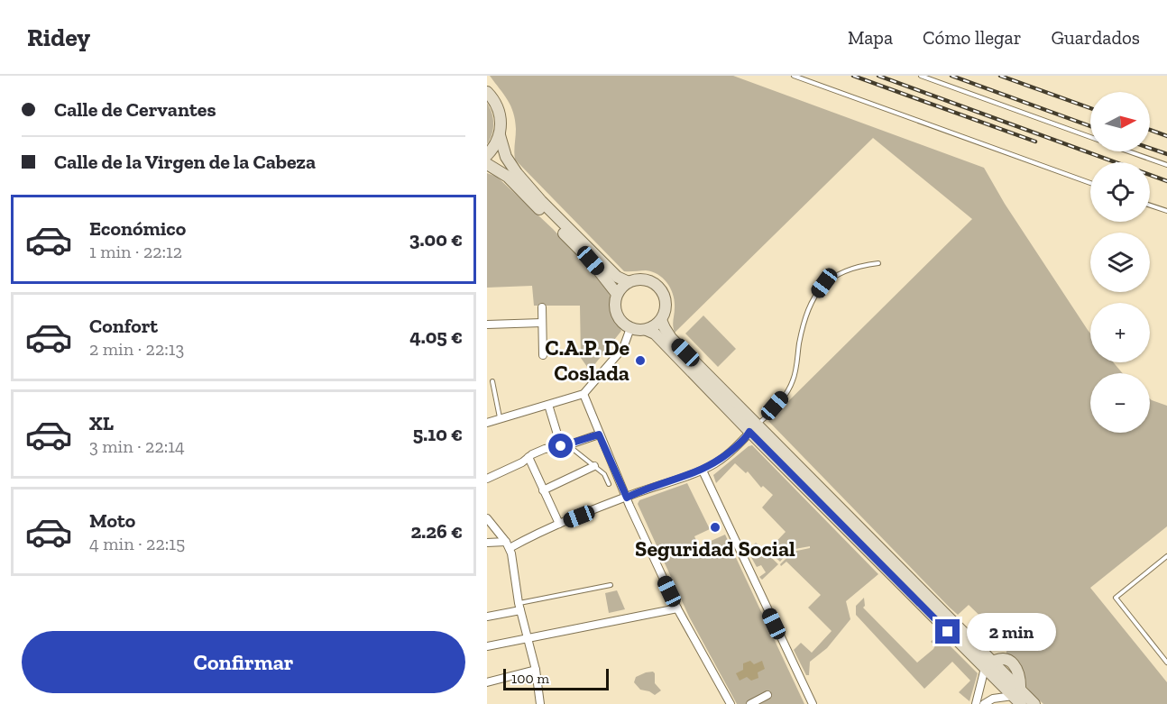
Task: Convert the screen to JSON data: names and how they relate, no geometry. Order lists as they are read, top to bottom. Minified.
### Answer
{"places":["C.A.P. De Coslada","Seguridad Social"],"scale_bar":"100 m","north":"right","page":{"header":"Ridey","nav":["Mapa","Cómo llegar","Guardados"],"banner":["Calle de Cervantes","Calle de la Virgen de la Cabeza"],"map_buttons":["+","−"],"list":[{"name":"Económico","note":"1 min · 22:12","value":"3.00 €"},{"name":"Confort","note":"2 min · 22:13","value":"4.05 €"},{"name":"XL","note":"3 min · 22:14","value":"5.10 €"},{"name":"Moto","note":"4 min · 22:15","value":"2.26 €"}],"bubble":"2 min","buttons":"Confirmar","scale":"100 m"}}
